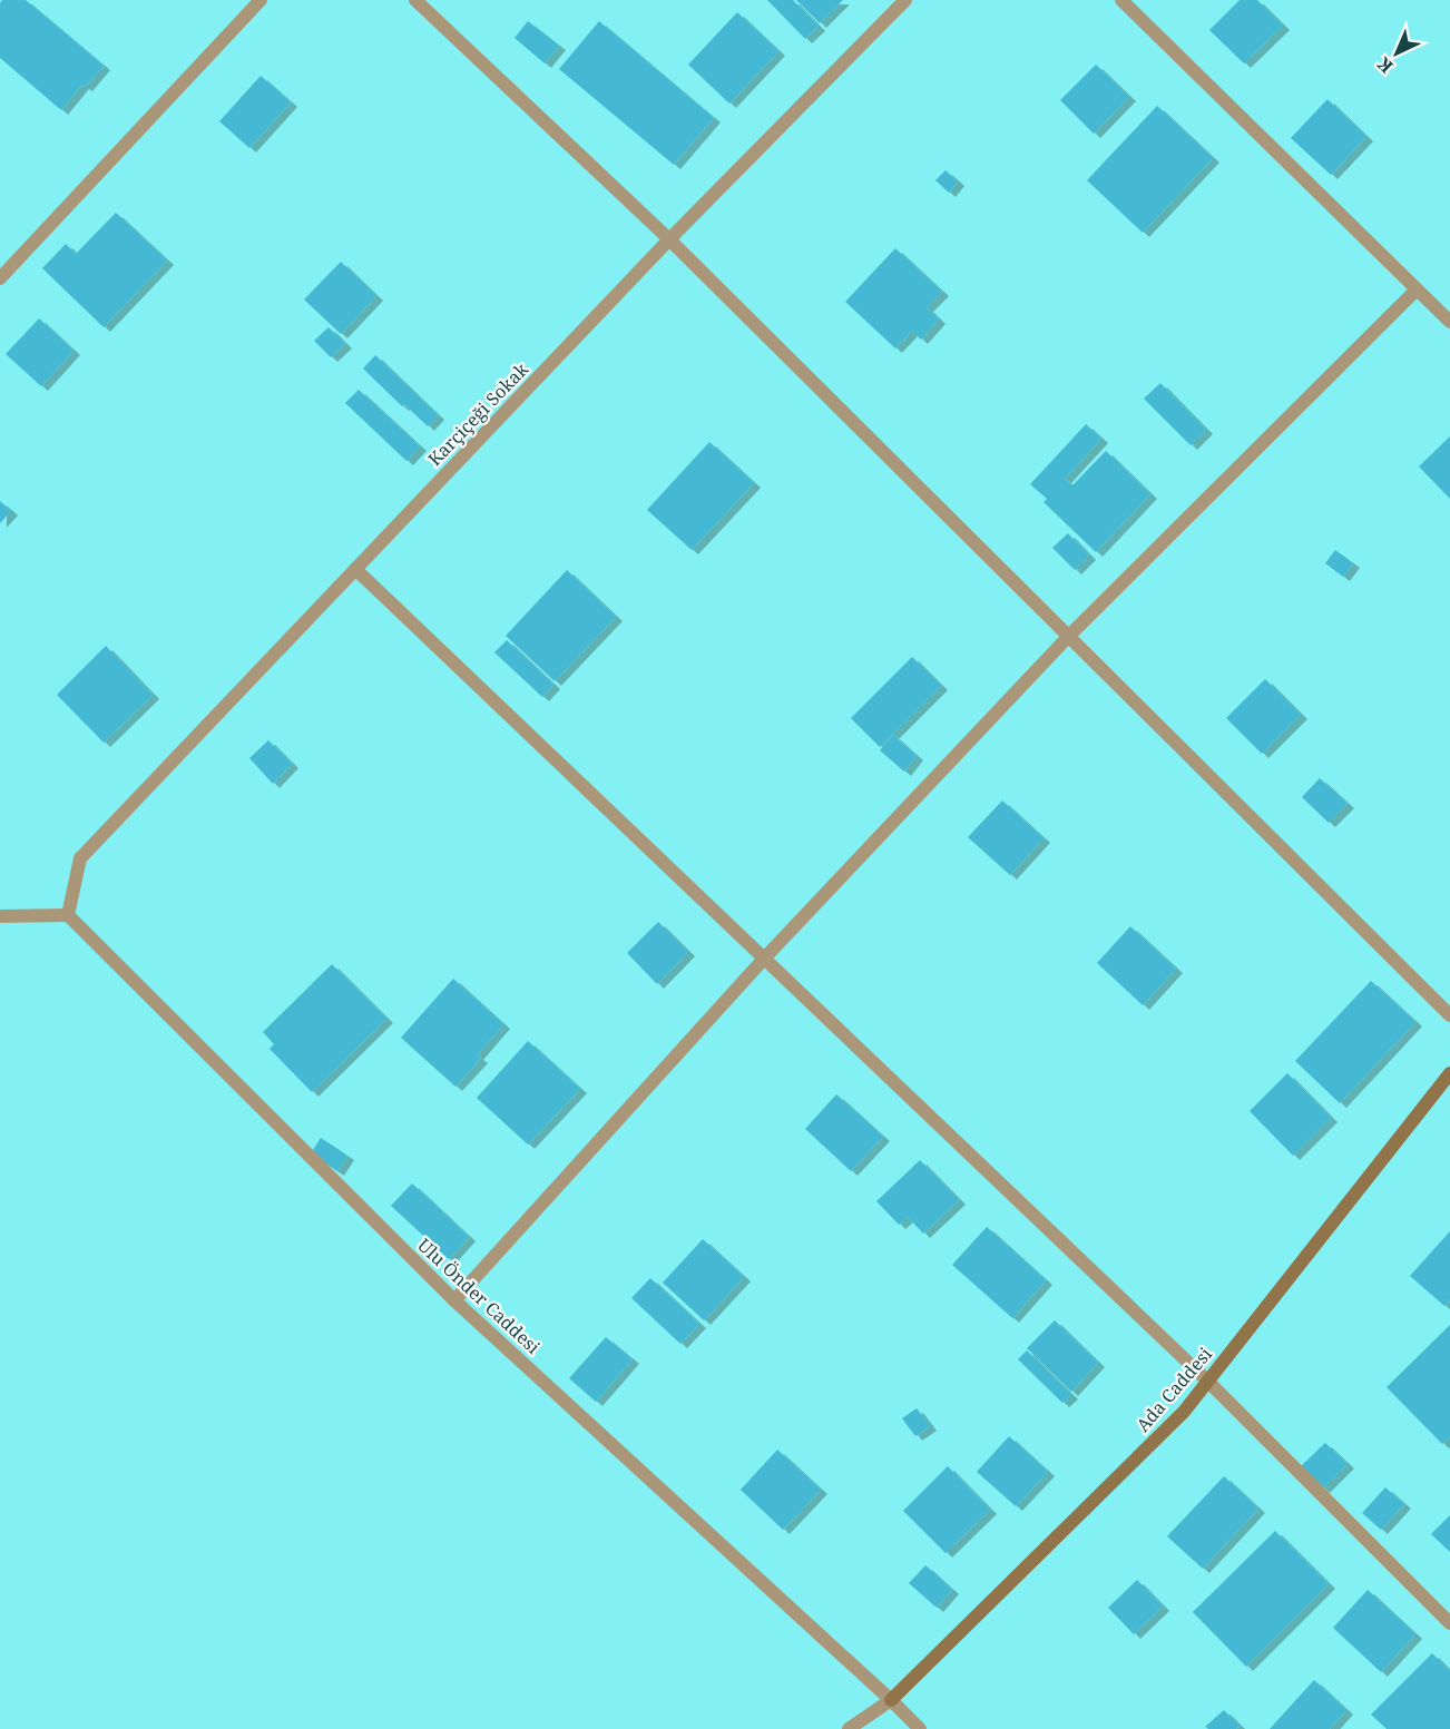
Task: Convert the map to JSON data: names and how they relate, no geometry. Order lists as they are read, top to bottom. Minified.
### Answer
{"streets":{"main road":["Ada Caddesi"],"street":["Karçiçeği Sokak","Ulu Önder Caddesi"]},"crossings":[["Karçiçeği Sokak","Ulu Önder Caddesi"],["Ulu Önder Caddesi","Ada Caddesi"]],"north":"bottom left"}
